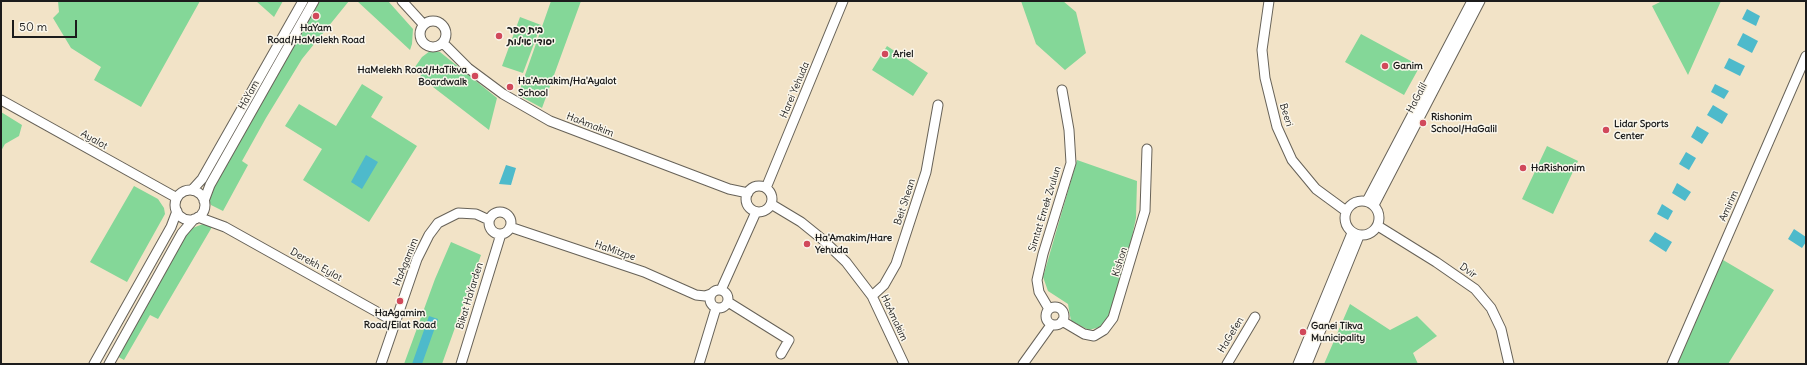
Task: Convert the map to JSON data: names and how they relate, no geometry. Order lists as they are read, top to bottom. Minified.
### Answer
{"streets":{"street":["Harei Yehuda","HaYam","HaGalil","Beeri","HaAmakim","Ayalot","Beit Shean","Amirim","Simtat Emek Zvulun","HaMitzpe","HaAgamim","Kishon","Derekh Eylot","Dvir","Bikat HaYarden","HaGefen"]},"crossings":[["Harei Yehuda","HaAmakim"],["HaYam","Ayalot"],["HaGalil","Beeri"],["HaGalil","Dvir"],["Beeri","Dvir"],["HaAmakim","Beit Shean"],["Simtat Emek Zvulun","Kishon"],["HaMitzpe","HaAgamim"],["HaMitzpe","Bikat HaYarden"],["HaAgamim","Derekh Eylot"],["HaAgamim","Bikat HaYarden"]],"places":["HaYam Road/HaMelekh Road","בית ספר יסודי אילות","Ariel","Ganim","HaMelekh Road/HaTikva Boardwalk","Ha'Amakim/Ha'Ayalot School","Rishonim School/HaGalil","Lidar Sports Center","HaRishonim","Ha'Amakim/Hare Yehuda","HaAgamim Road/Eilat Road","Ganei Tikva Municipality"],"scale_bar":"50 m"}
